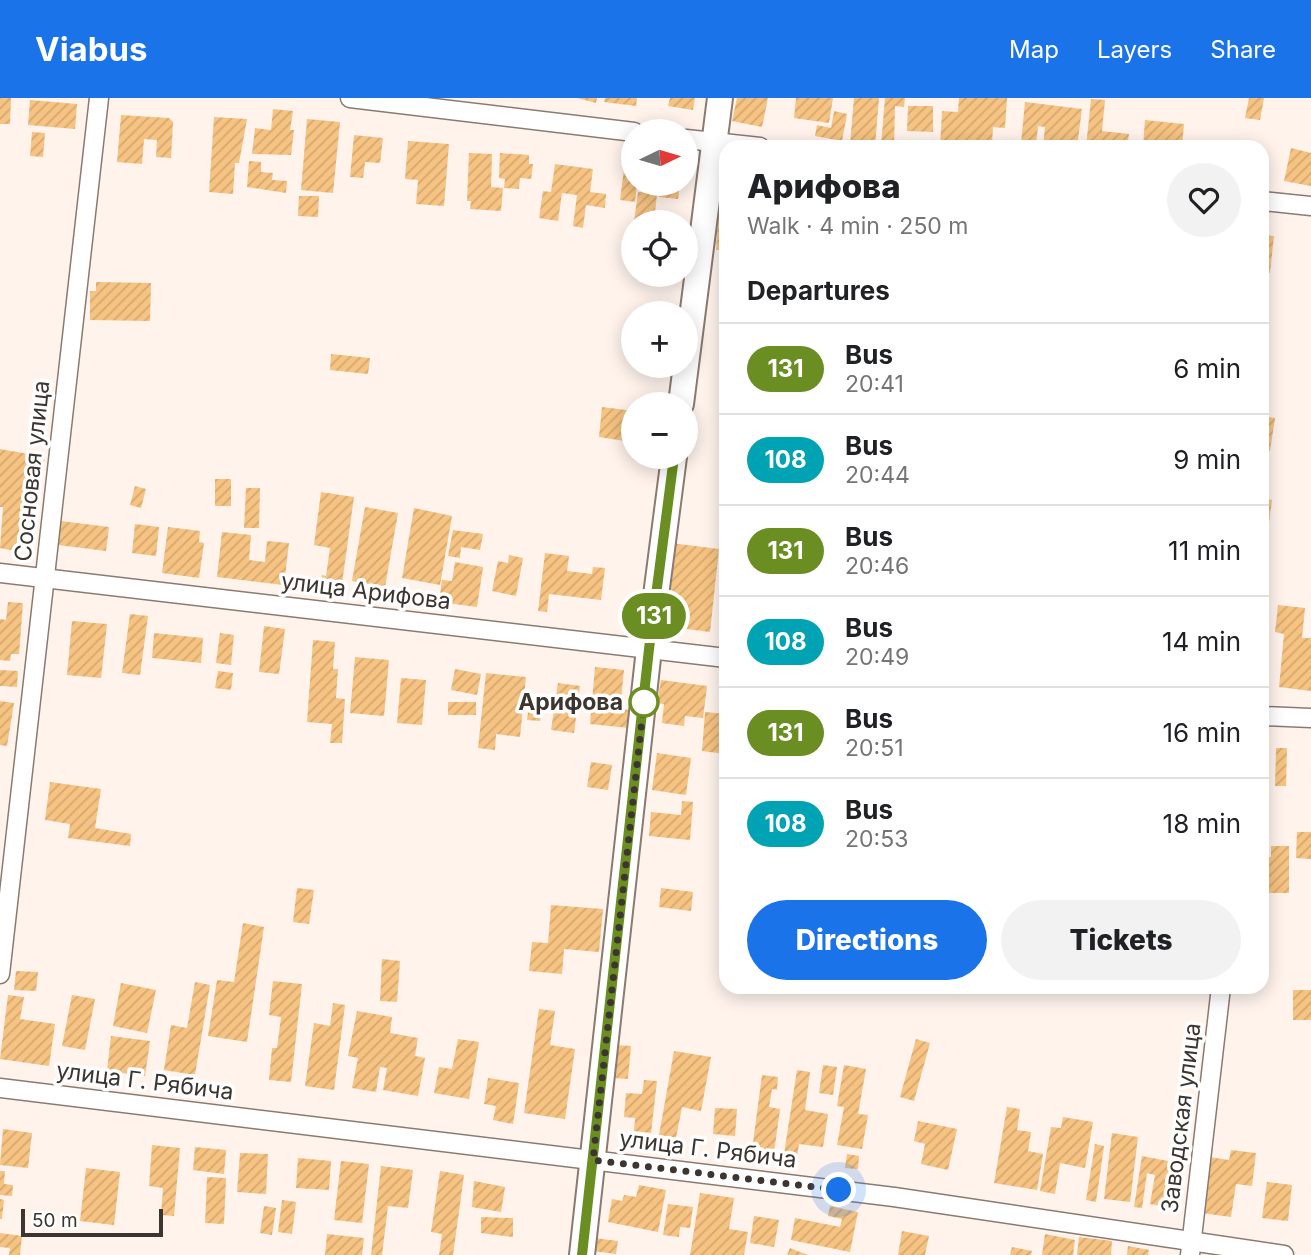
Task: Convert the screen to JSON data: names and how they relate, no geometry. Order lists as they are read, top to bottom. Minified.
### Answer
{"streets":{"street":["Сосновая улица","улица Арифова","улица Г. Рябича","Заводская улица"]},"crossings":[["Сосновая улица","улица Арифова"],["улица Г. Рябича","Заводская улица"]],"places":["Арифова"],"lines":["bus line 131"],"scale_bar":"50 m","north":"right","page":{"header":"Viabus","nav":["Map","Layers","Share"],"on_map":"131","map_buttons":["+","−"],"heading":[["Арифова","Walk · 4 min · 250 m"],"Departures"],"list":[{"mark":"131","name":"Bus","note":"20:41","value":"6 min"},{"mark":"108","name":"Bus","note":"20:44","value":"9 min"},{"mark":"131","name":"Bus","note":"20:46","value":"11 min"},{"mark":"108","name":"Bus","note":"20:49","value":"14 min"},{"mark":"131","name":"Bus","note":"20:51","value":"16 min"},{"mark":"108","name":"Bus","note":"20:53","value":"18 min"}],"buttons":["Directions","Tickets"],"scale":"50 m"}}
